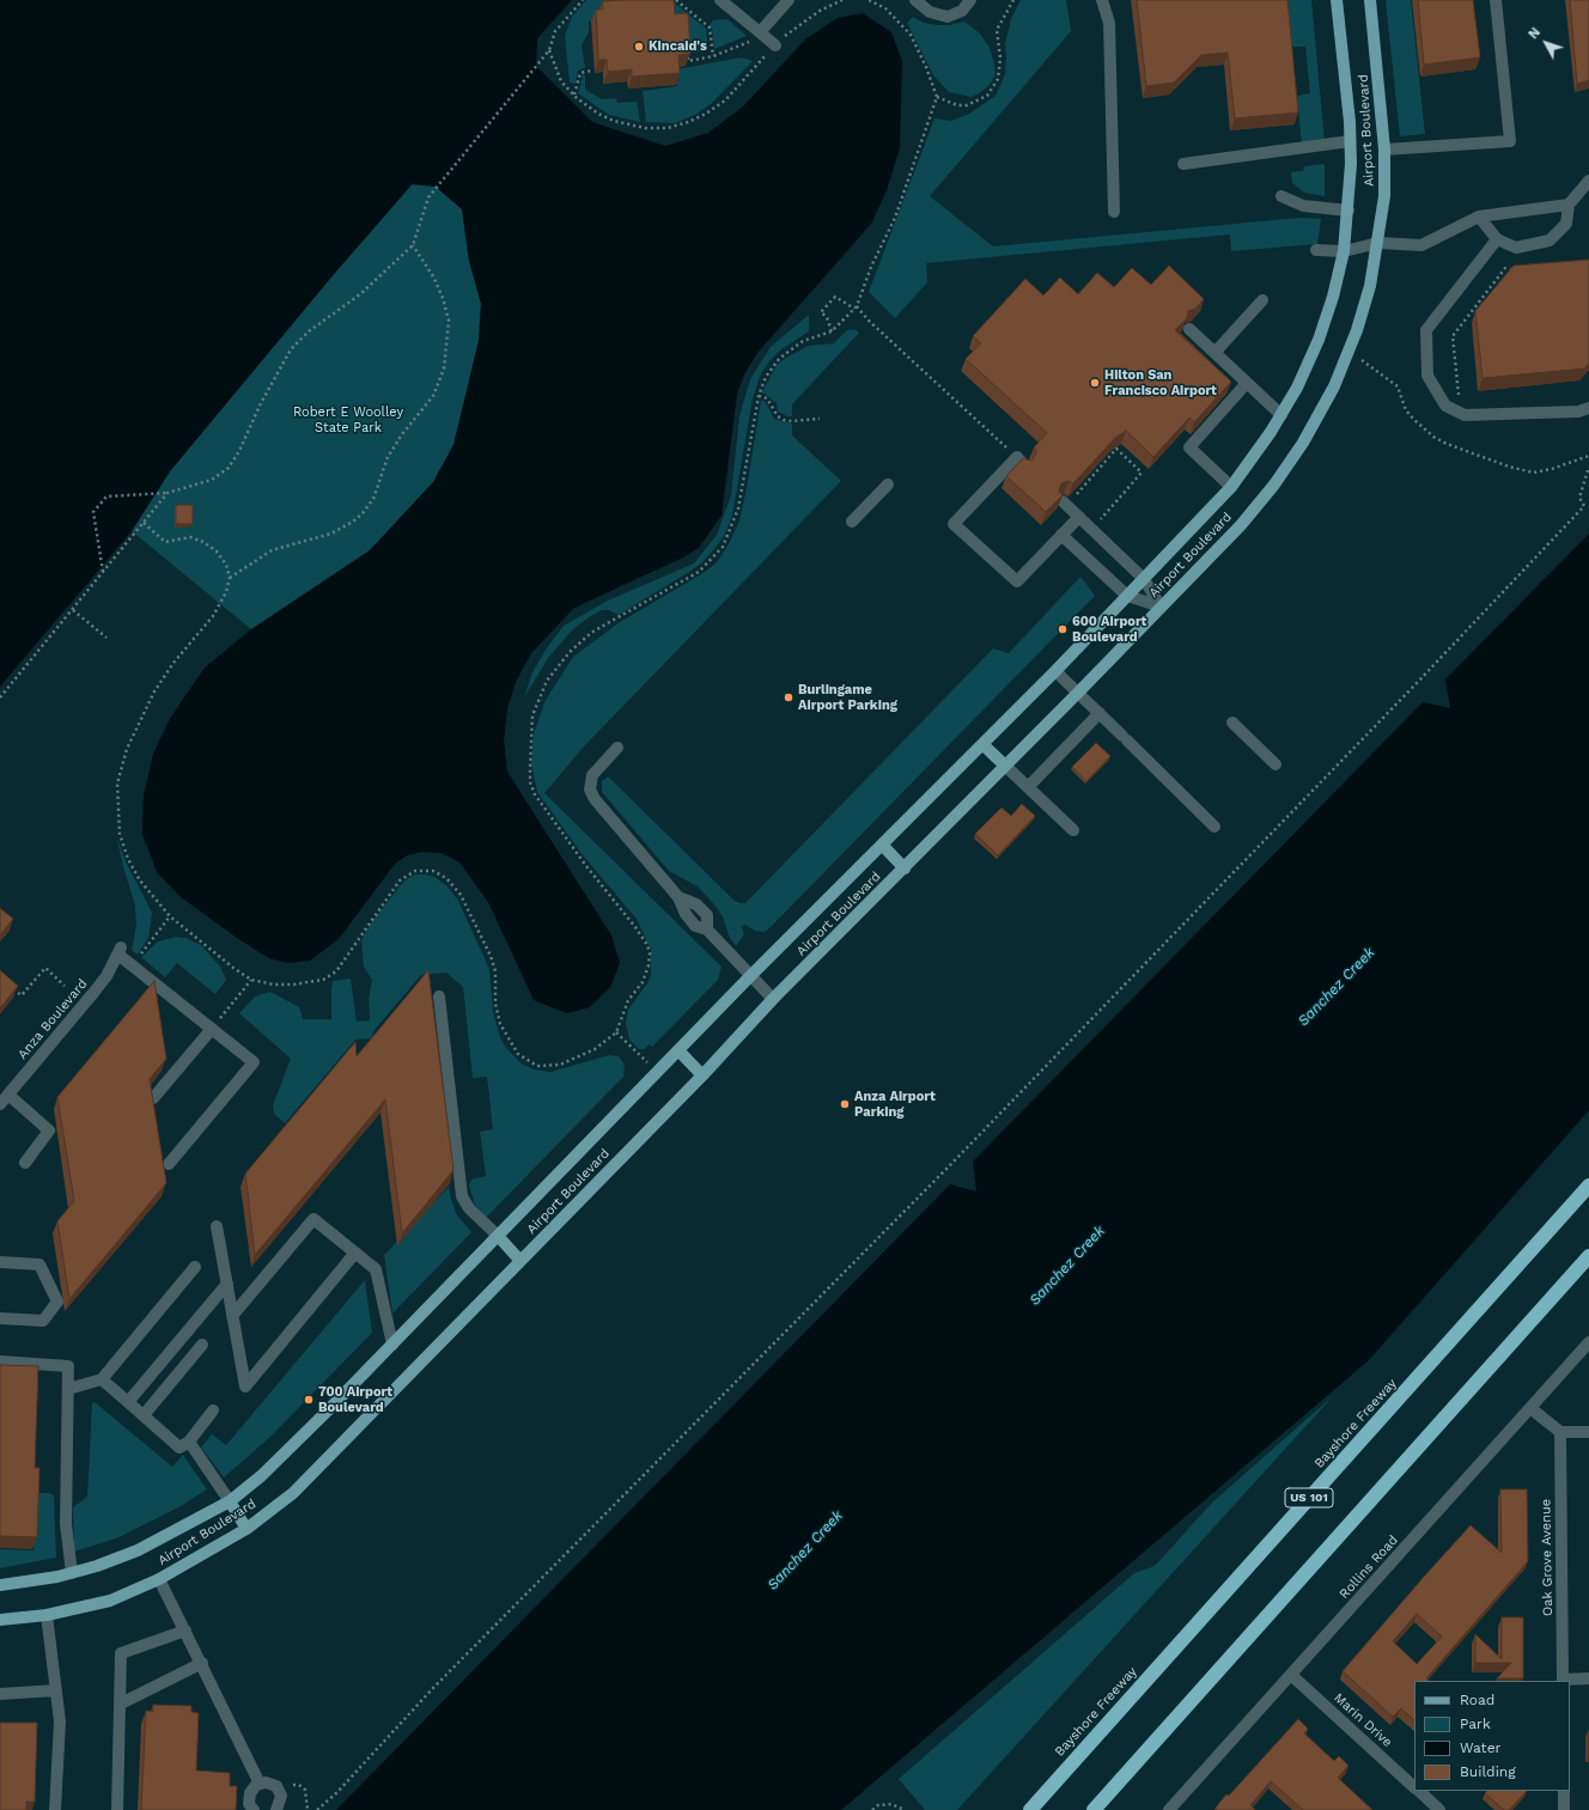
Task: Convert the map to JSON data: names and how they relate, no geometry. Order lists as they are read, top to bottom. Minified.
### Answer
{"streets":{"highway":["Bayshore Freeway","US 101"],"main road":["Airport Boulevard"],"street":["Anza Boulevard","Oak Grove Avenue","Rollins Road","Marin Drive"]},"crossings":[["Rollins Road","Marin Drive"]],"water":["Sanchez Creek"],"parks":["Robert E Woolley State Park"],"places":["Kincaid's","Hilton San Francisco Airport","600 Airport Boulevard","Burlingame Airport Parking","Anza Airport Parking","700 Airport Boulevard"],"legend":["Road","Park","Water","Building"],"north":"top left"}
